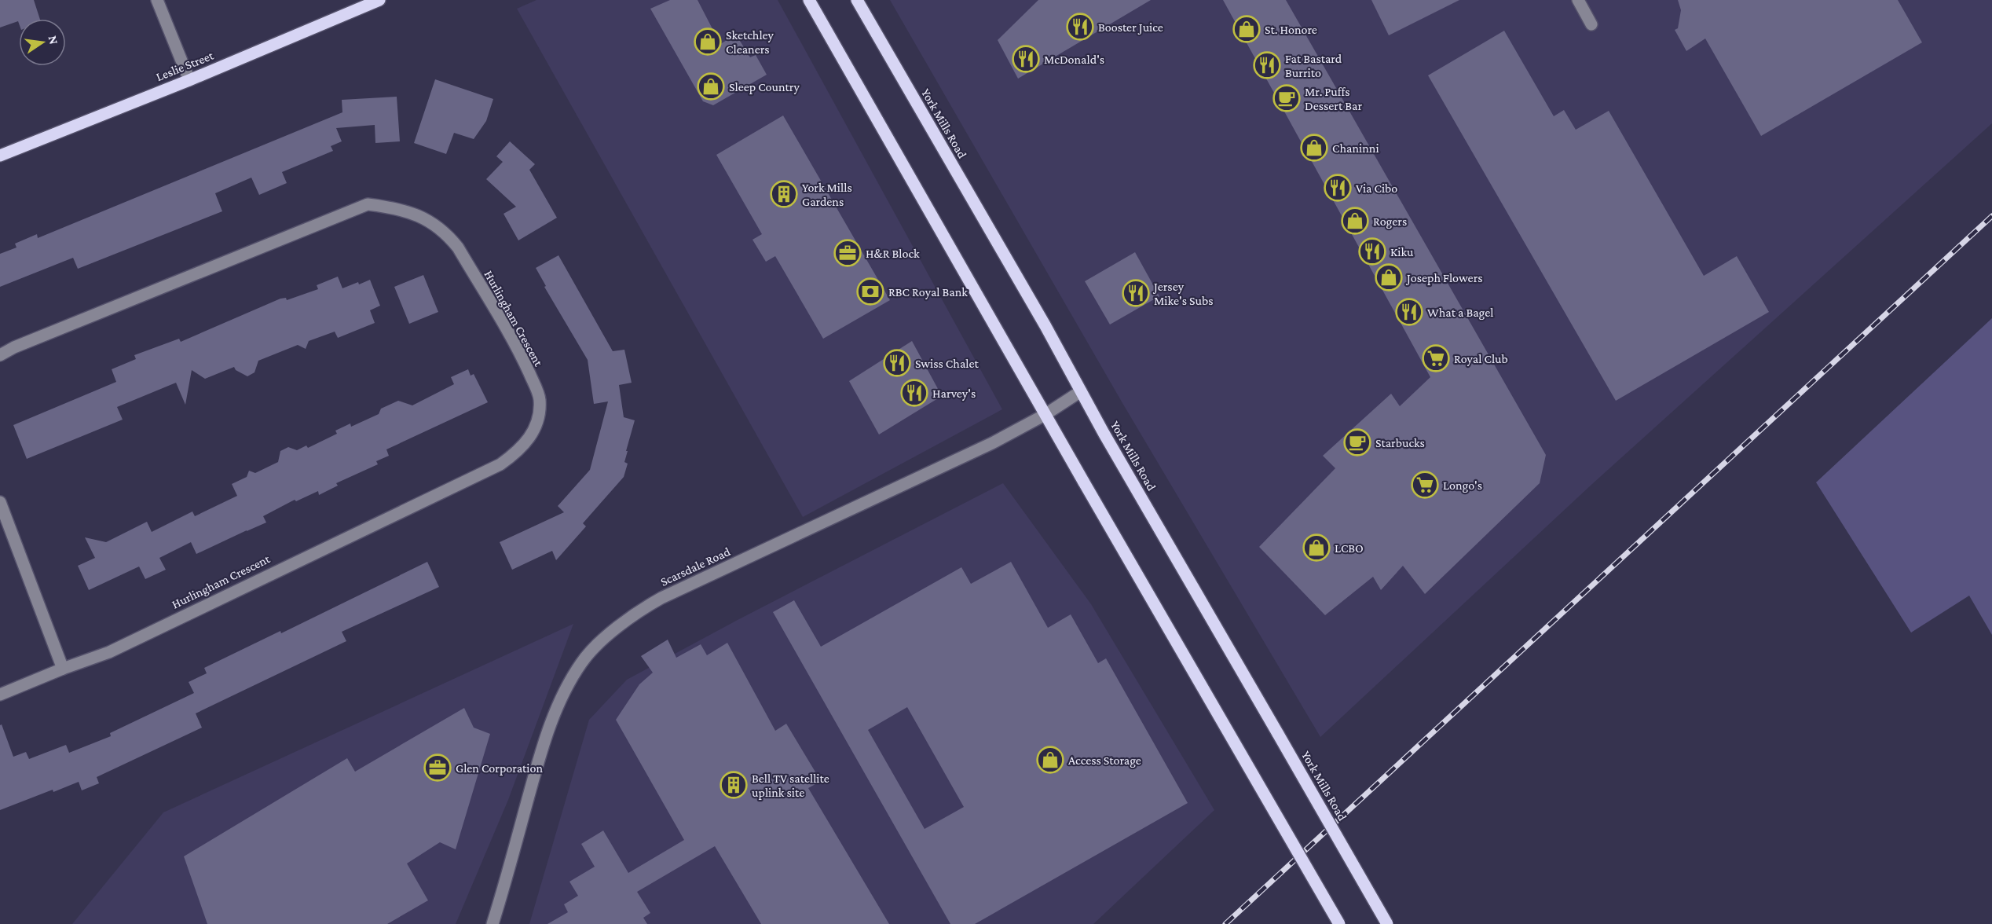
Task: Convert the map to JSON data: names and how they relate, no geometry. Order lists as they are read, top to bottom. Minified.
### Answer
{"streets":{"main road":["Leslie Street","York Mills Road"],"street":["Hurlingham Crescent","Scarsdale Road"]},"crossings":[["York Mills Road","Scarsdale Road"]],"places":{"restaurant":["Booster Juice","McDonald's","Fat Bastard Burrito","Via Cibo","Kiku","Jersey Mike's Subs","What a Bagel","Swiss Chalet","Harvey's"],"shop":["St. Honore","Sketchley Cleaners","Sleep Country","Chaninni","Rogers","Joseph Flowers","LCBO","Access Storage"],"cafe":["Mr. Puffs Dessert Bar","Starbucks"],"building":["York Mills Gardens","Bell TV satellite uplink site"],"office":["H&R Block","Glen Corporation"],"bank":["RBC Royal Bank"],"supermarket":["Royal Club","Longo's"]},"north":"right"}
